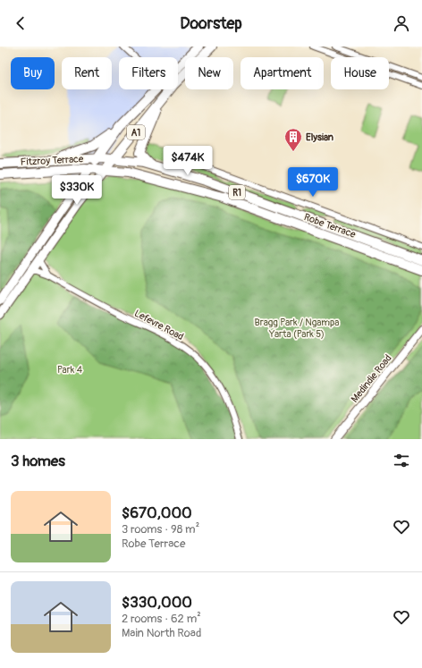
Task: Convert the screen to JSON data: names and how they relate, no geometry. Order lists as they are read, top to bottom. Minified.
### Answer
{"streets":{"highway":["A1","Fitzroy Terrace","R1","Robe Terrace"],"street":["Lefevre Road","Medindie Road"]},"crossings":[["A1","Fitzroy Terrace"],["A1","Robe Terrace"],["Fitzroy Terrace","Robe Terrace"]],"parks":["Bragg Park / Ngampa Yarta (Park 5)","Park 4"],"places":{"building":["Elysian"]},"page":{"header":"Doorstep","chip":["Buy","Rent","Filters","New","Apartment","House"],"price":["$474K","$670K","$330K"],"heading":"3 homes","list":[{"name":"$670,000","note":"3 rooms · 98 m² · Robe Terrace"},{"name":"$330,000","note":"2 rooms · 62 m² · Main North Road"}]}}
